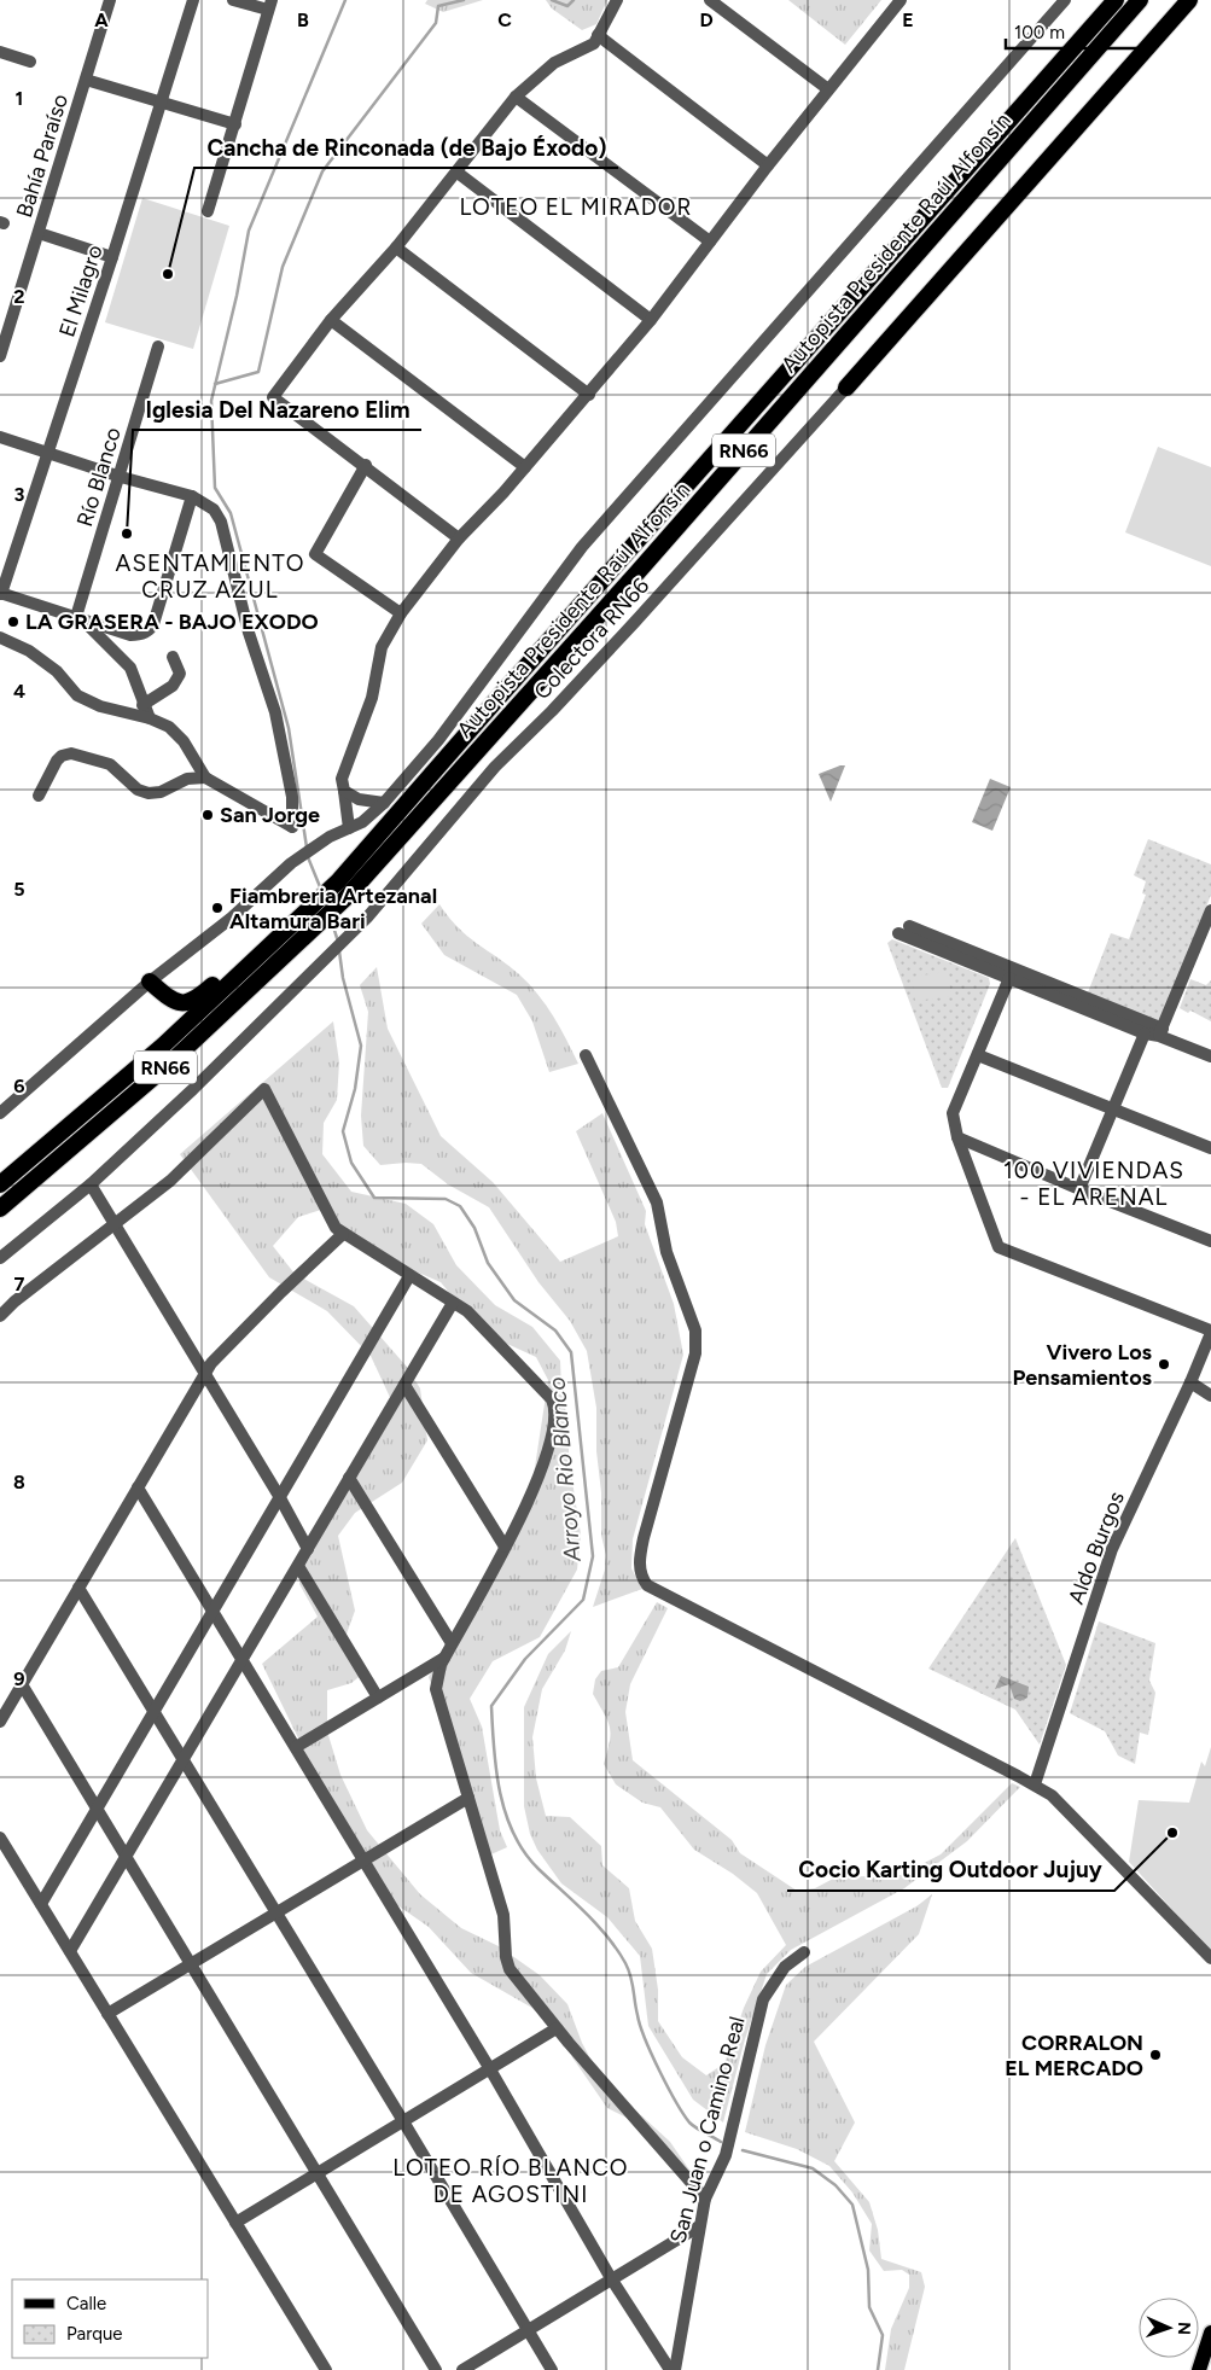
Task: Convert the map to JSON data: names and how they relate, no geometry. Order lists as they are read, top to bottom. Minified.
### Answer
{"streets":{"highway":["Autopista Presidente Raúl Alfonsín","RN66"],"street":["Bahía Paraíso","El Milagro","Río Blanco","Colectora RN66","Aldo Burgos","San Juan o Camino Real"]},"districts":["LOTEO EL MIRADOR","ASENTAMIENTO CRUZ AZUL","100 VIVIENDAS - EL ARENAL","LOTEO RÍO BLANCO DE AGOSTINI"],"water":["Arroyo Rio Blanco"],"places":["Cancha de Rinconada (de Bajo Éxodo)","Iglesia Del Nazareno Elim","LA GRASERA - BAJO EXODO","San Jorge","Fiambreria Artezanal Altamura Bari","Vivero Los Pensamientos","Cocio Karting Outdoor Jujuy","CORRALON EL MERCADO"],"legend":["Calle","Parque"],"scale_bar":"100 m","north":"right","grid":{"columns":["A","B","C","D","E"],"rows":["1","2","3","4","5","6","7","8","9"]}}
